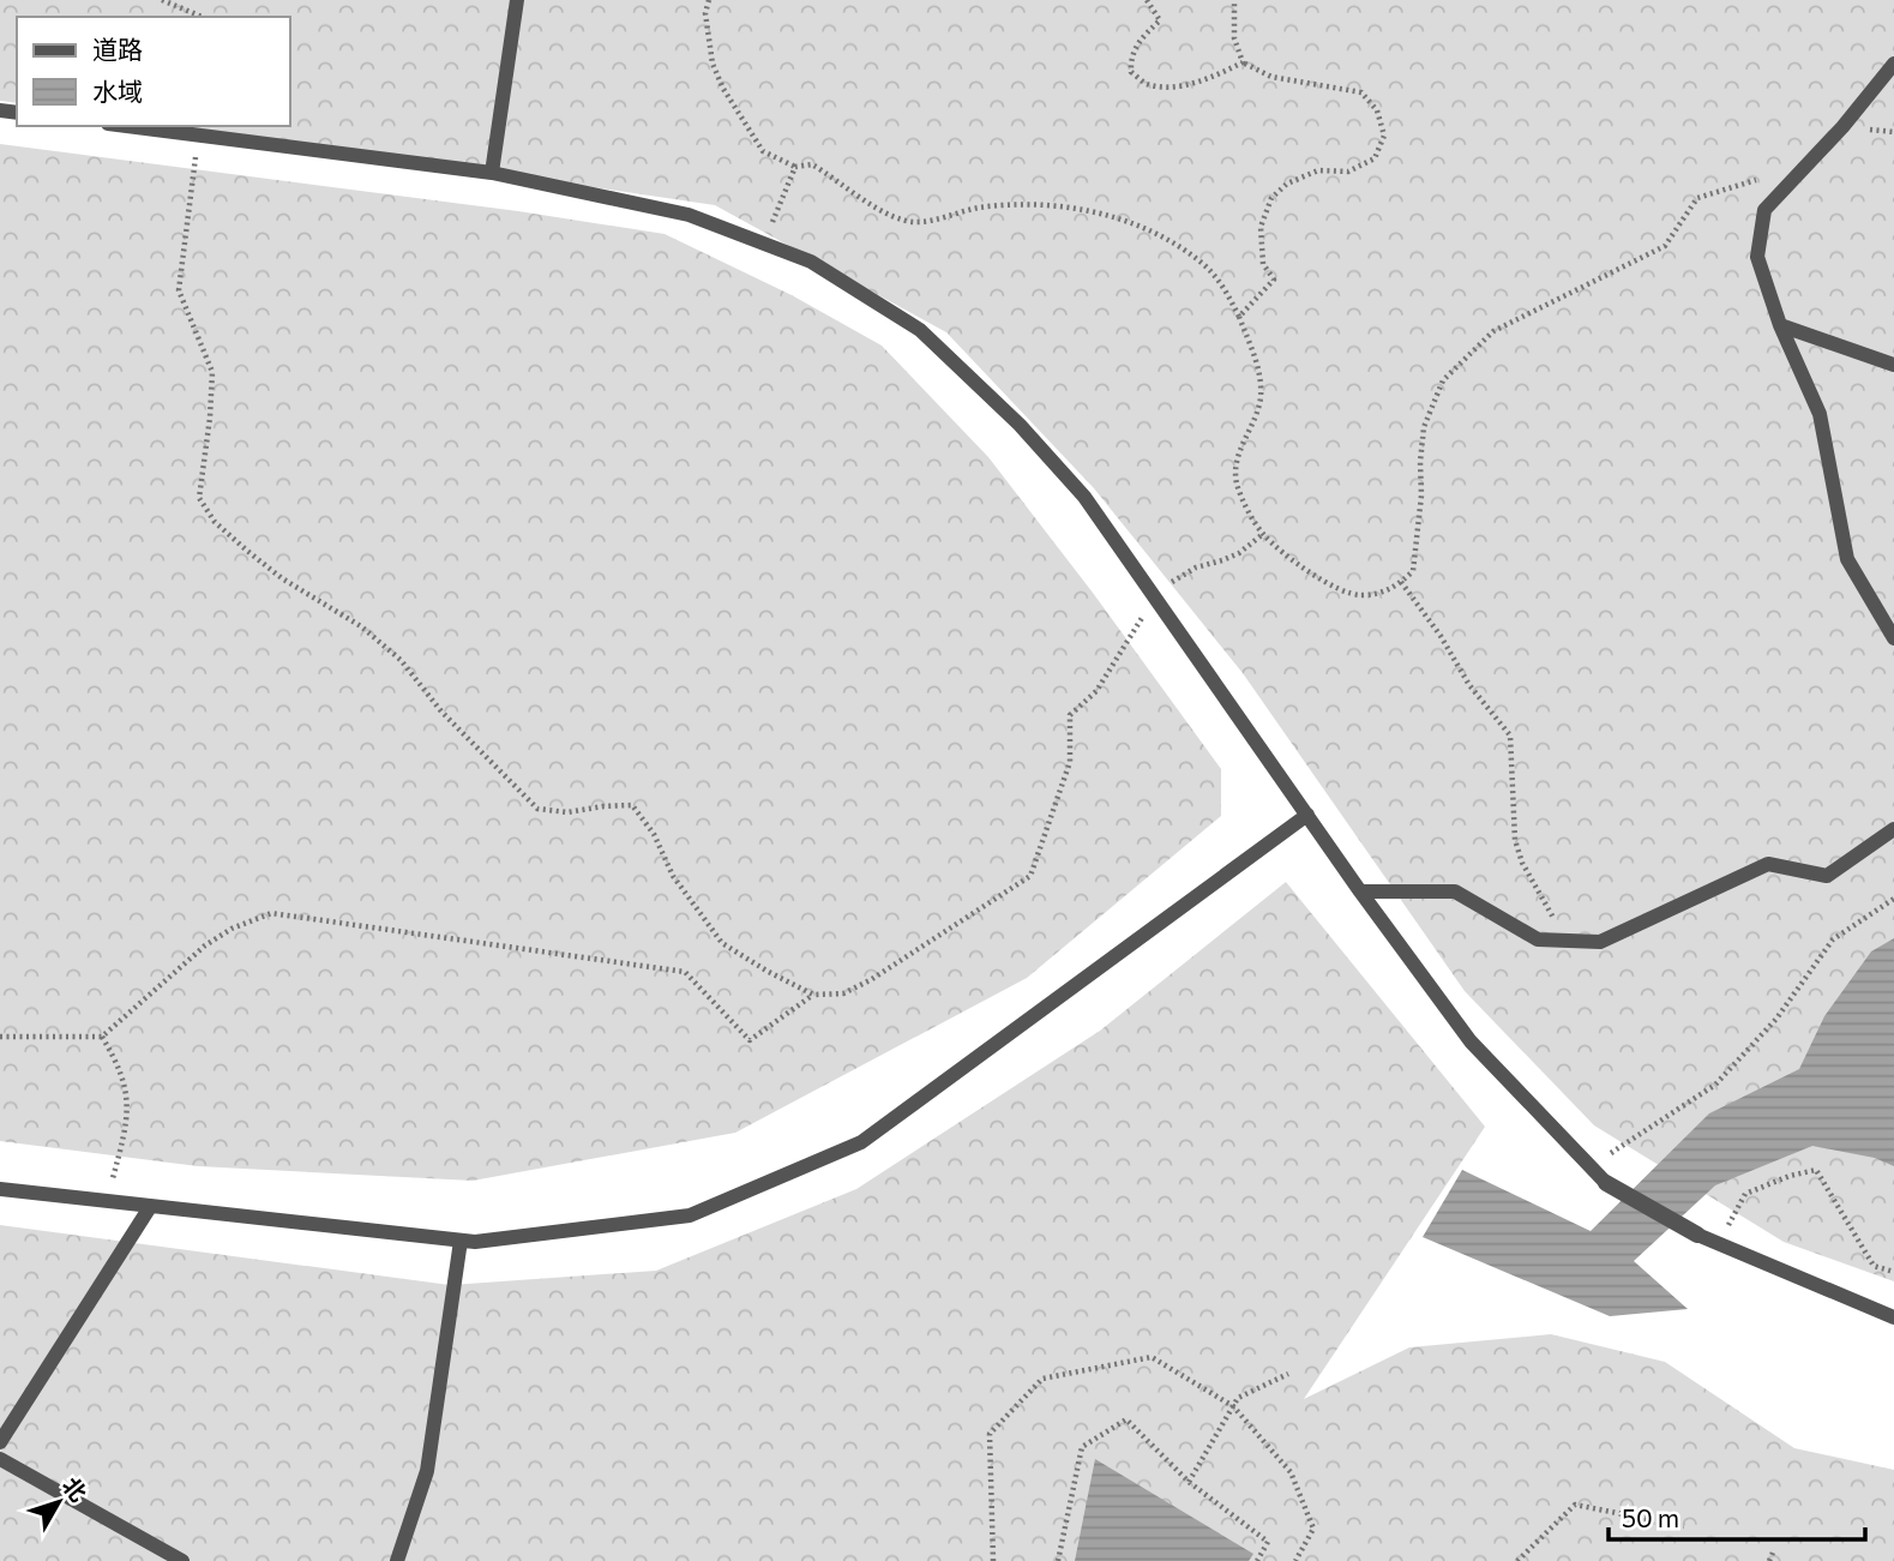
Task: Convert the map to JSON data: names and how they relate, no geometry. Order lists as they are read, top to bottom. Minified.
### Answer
{"legend":["道路","水域"],"scale_bar":"50 m","north":"top right"}
